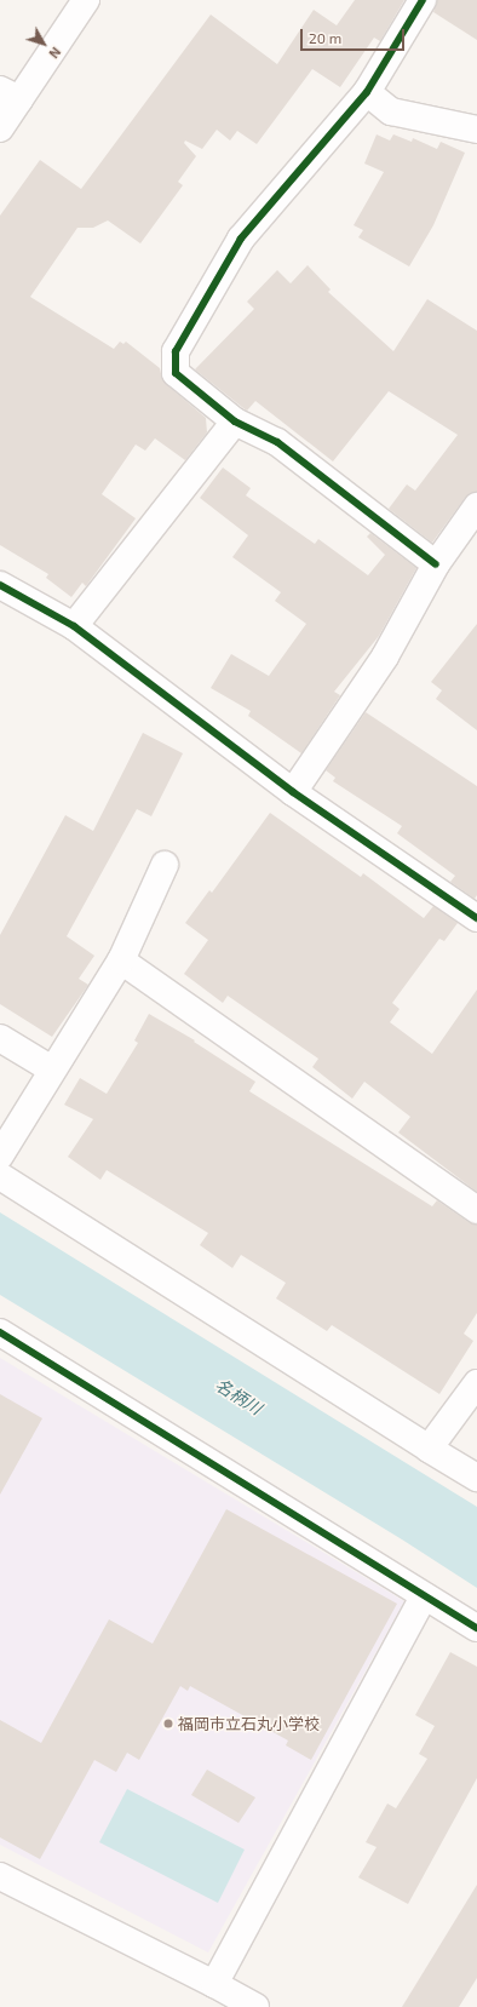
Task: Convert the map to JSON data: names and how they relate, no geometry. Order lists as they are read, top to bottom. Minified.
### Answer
{"water":["名柄川"],"places":["福岡市立石丸小学校"],"scale_bar":"20 m","north":"bottom right"}
